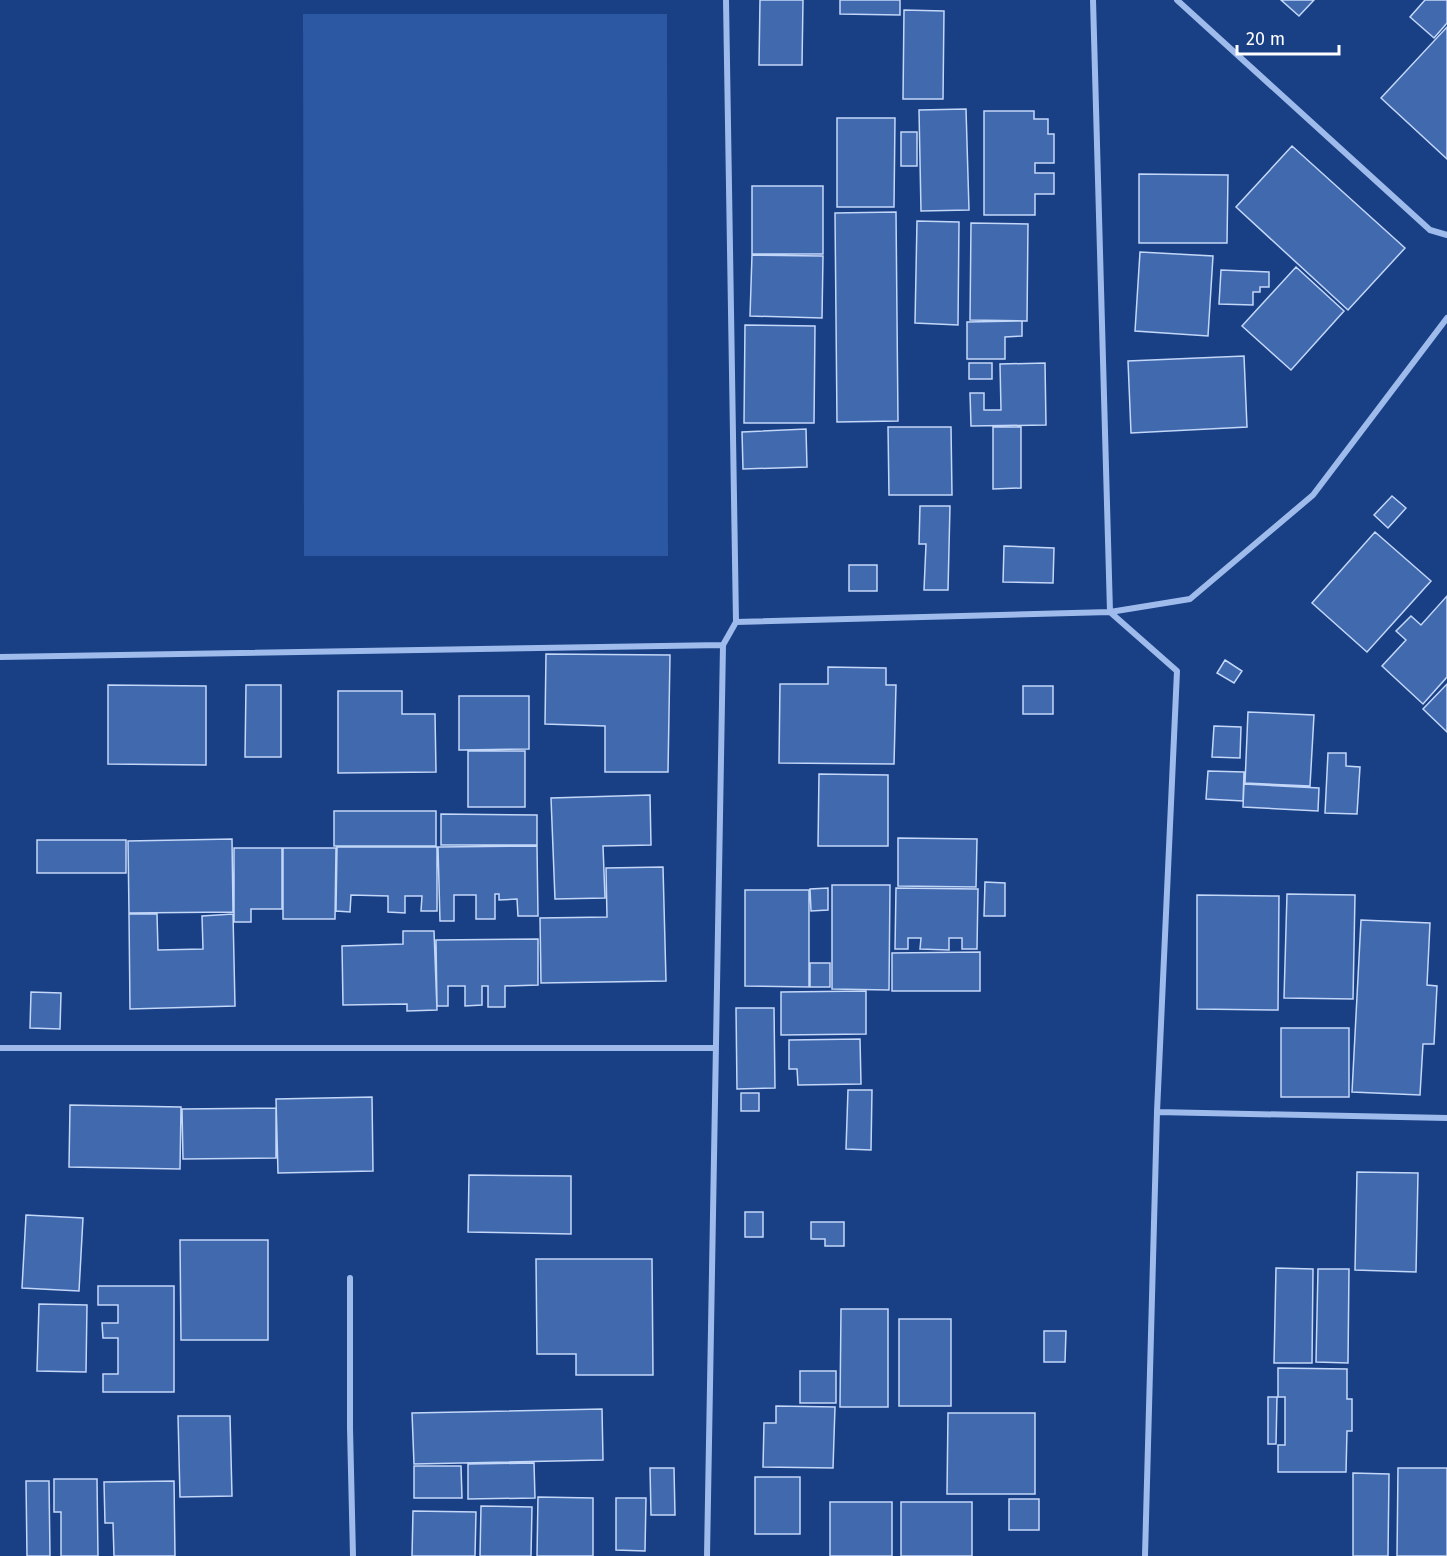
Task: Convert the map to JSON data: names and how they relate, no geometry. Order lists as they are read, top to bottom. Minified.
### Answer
{"scale_bar":"20 m"}
